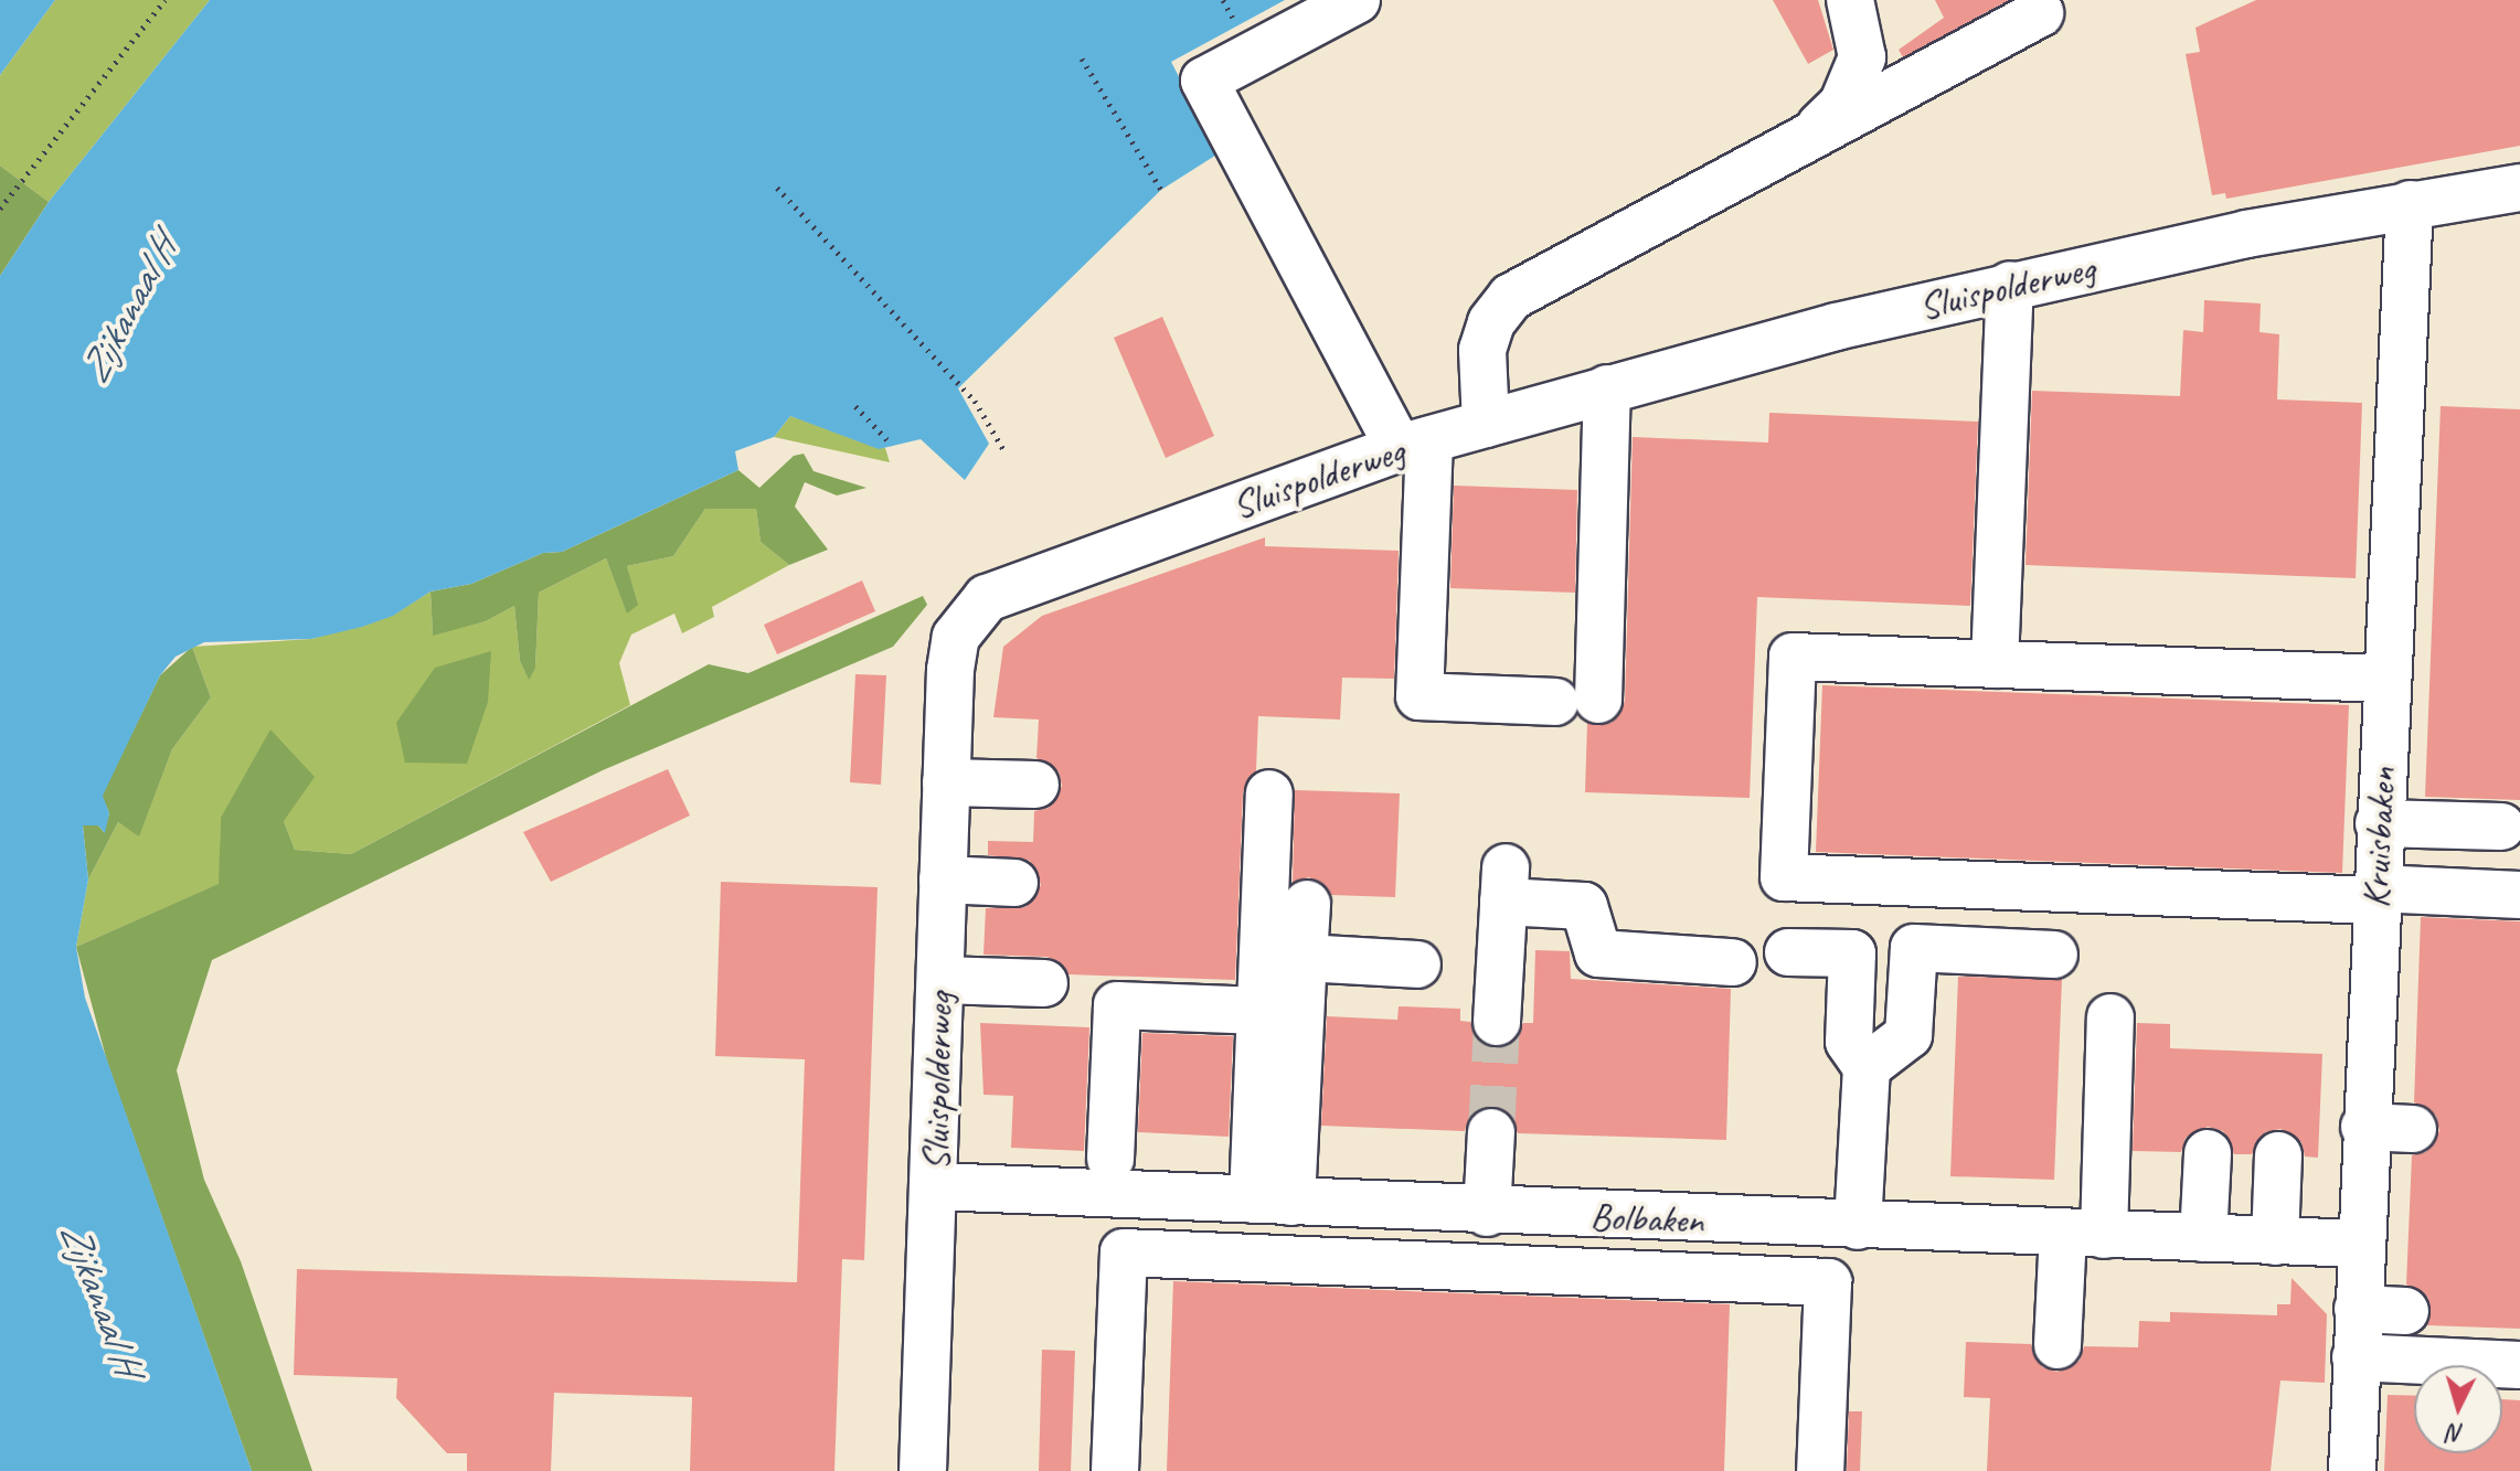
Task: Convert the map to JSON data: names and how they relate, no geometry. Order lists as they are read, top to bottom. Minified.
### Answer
{"streets":{"street":["Sluispolderweg","Kruisbaken","Bolbaken"]},"crossings":[["Sluispolderweg","Kruisbaken"],["Sluispolderweg","Bolbaken"],["Kruisbaken","Bolbaken"]],"water":["Zijkanaal H"],"north":"bottom"}
